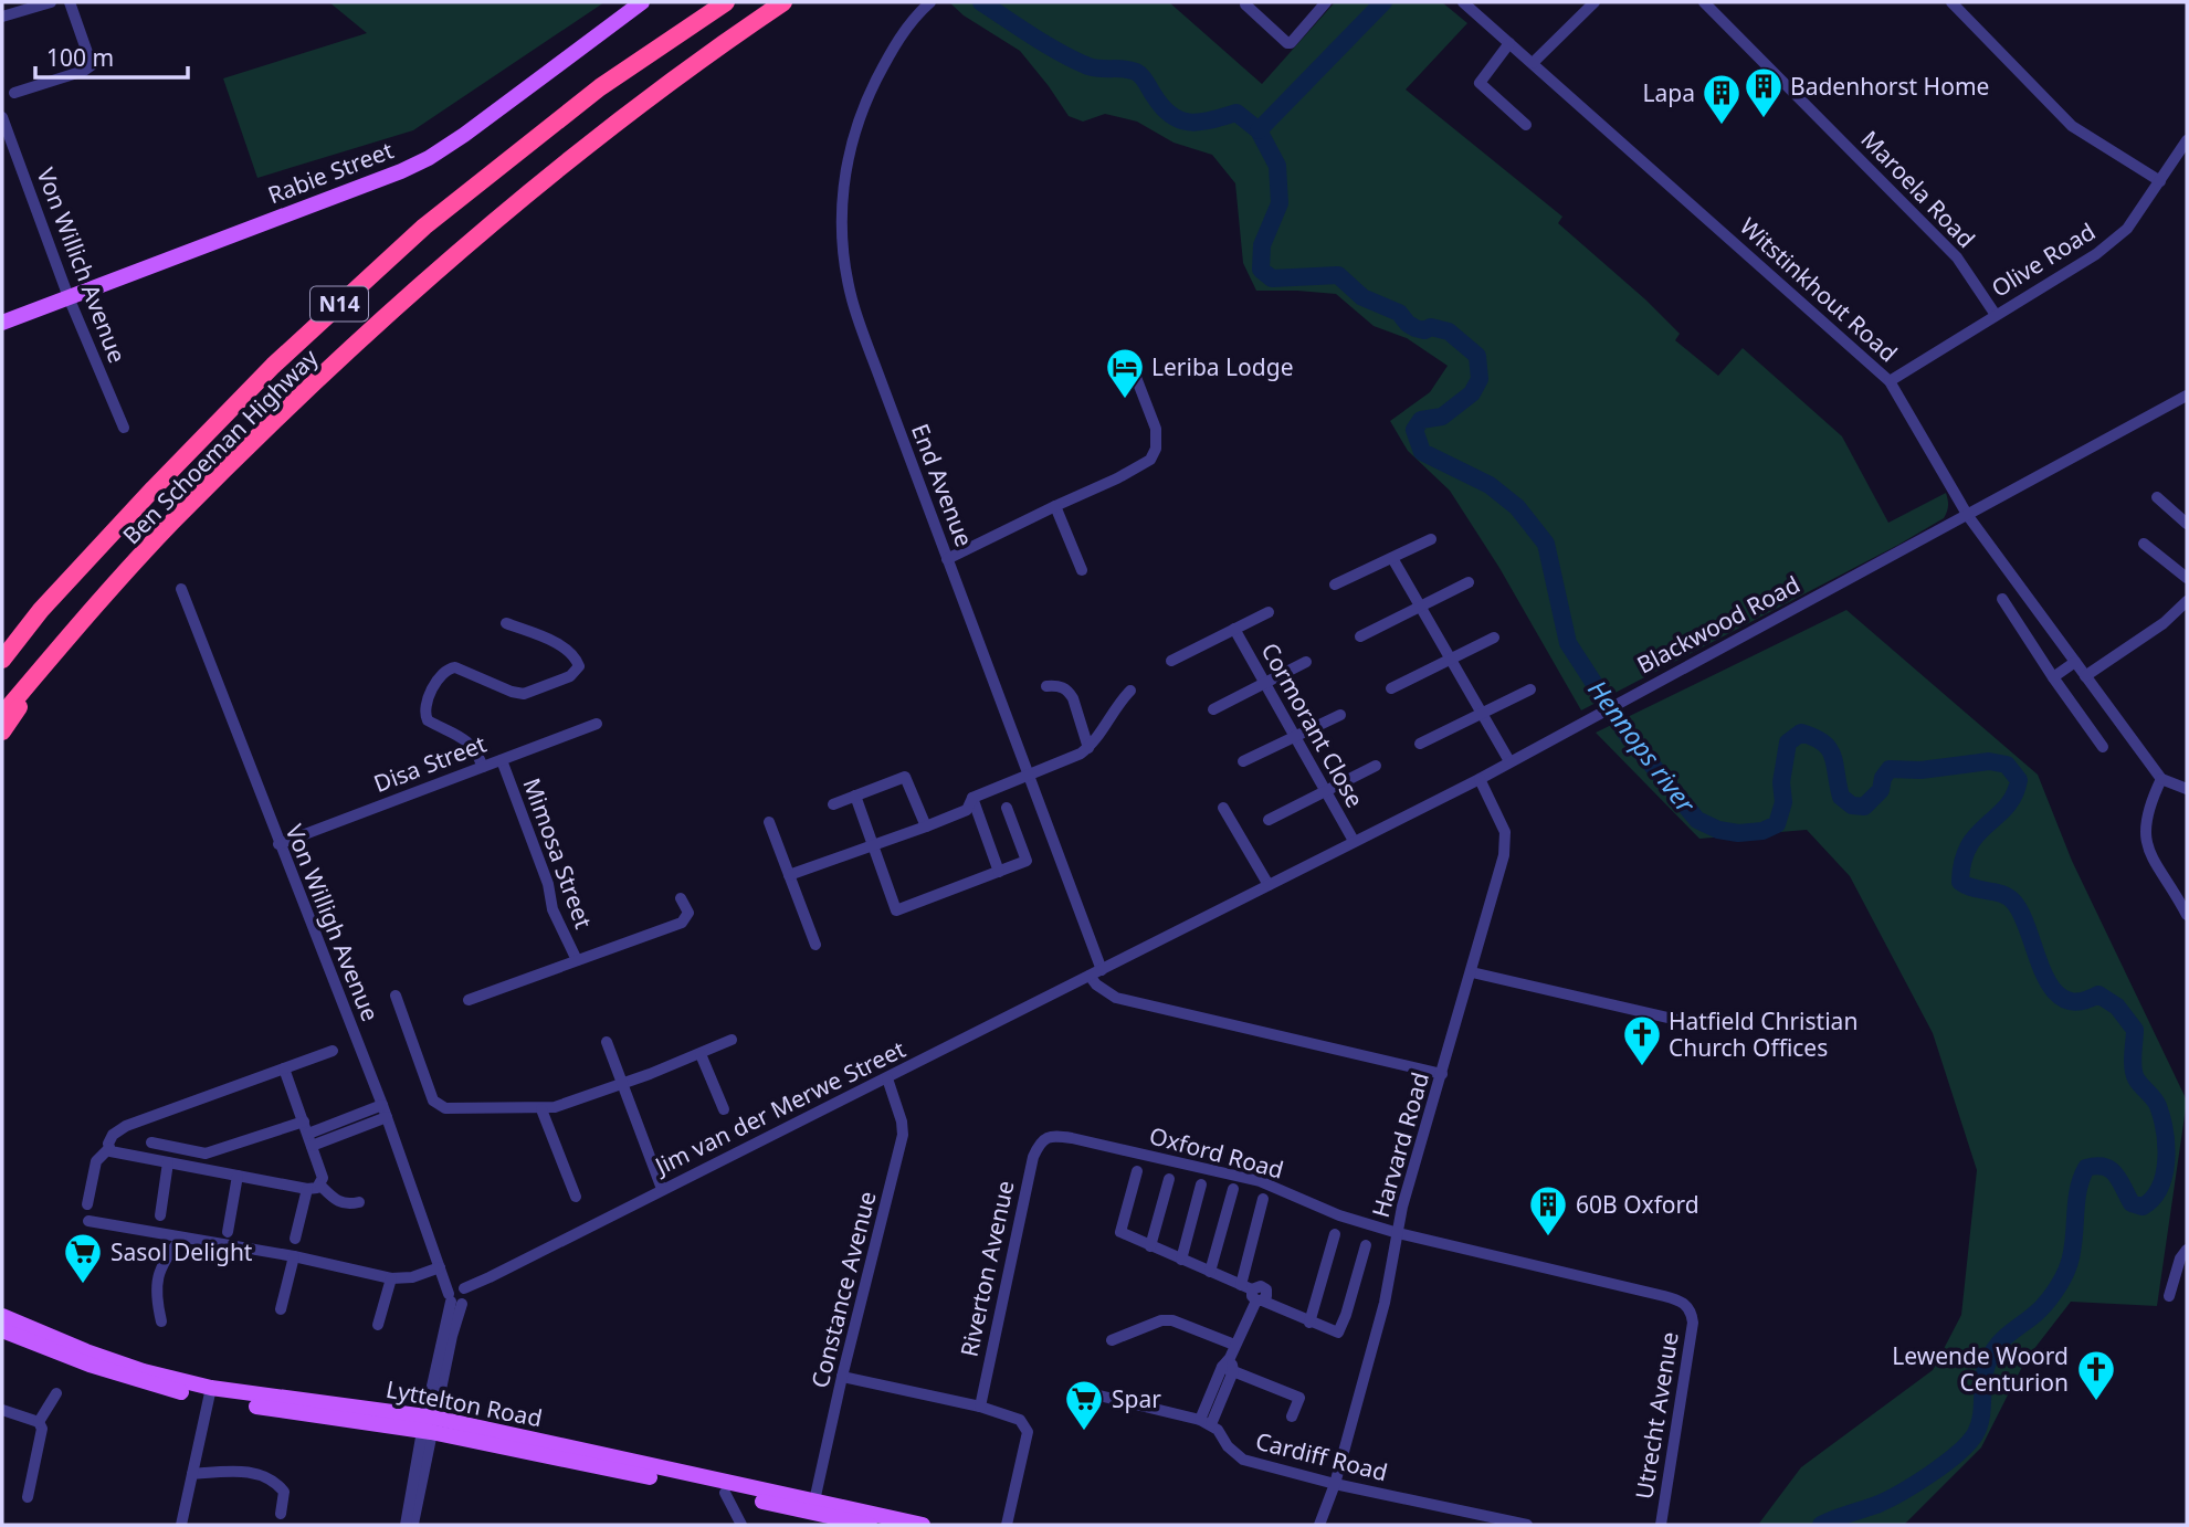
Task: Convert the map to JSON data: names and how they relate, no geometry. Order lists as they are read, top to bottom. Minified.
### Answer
{"streets":{"highway":["N14","Ben Schoeman Highway"],"main road":["Rabie Street","Lyttelton Road"],"street":["Maroela Road","Olive Road","Von Willich Avenue","Witstinkhout Road","End Avenue","Blackwood Road","Cormorant Close","Disa Street","Mimosa Street","Von Willigh Avenue","Jim van der Merwe Street","Harvard Road","Oxford Road","Riverton Avenue","Constance Avenue","Utrecht Avenue","Cardiff Road"]},"crossings":[["Rabie Street","Von Willich Avenue"],["Maroela Road","Olive Road"],["Olive Road","Witstinkhout Road"],["Witstinkhout Road","Blackwood Road"],["End Avenue","Blackwood Road"],["End Avenue","Jim van der Merwe Street"],["Blackwood Road","Cormorant Close"],["Blackwood Road","Jim van der Merwe Street"],["Blackwood Road","Harvard Road"],["Disa Street","Mimosa Street"],["Disa Street","Von Willigh Avenue"],["Von Willigh Avenue","Jim van der Merwe Street"],["Jim van der Merwe Street","Constance Avenue"],["Harvard Road","Oxford Road"],["Harvard Road","Cardiff Road"],["Oxford Road","Riverton Avenue"],["Oxford Road","Utrecht Avenue"],["Constance Avenue","Lyttelton Road"]],"water":["Hennops river"],"places":{"building":["Badenhorst Home","Lapa","60B Oxford"],"hotel":["Leriba Lodge"],"church":["Hatfield Christian Church Offices","Lewende Woord Centurion"],"supermarket":["Sasol Delight","Spar"]},"scale_bar":"100 m"}
